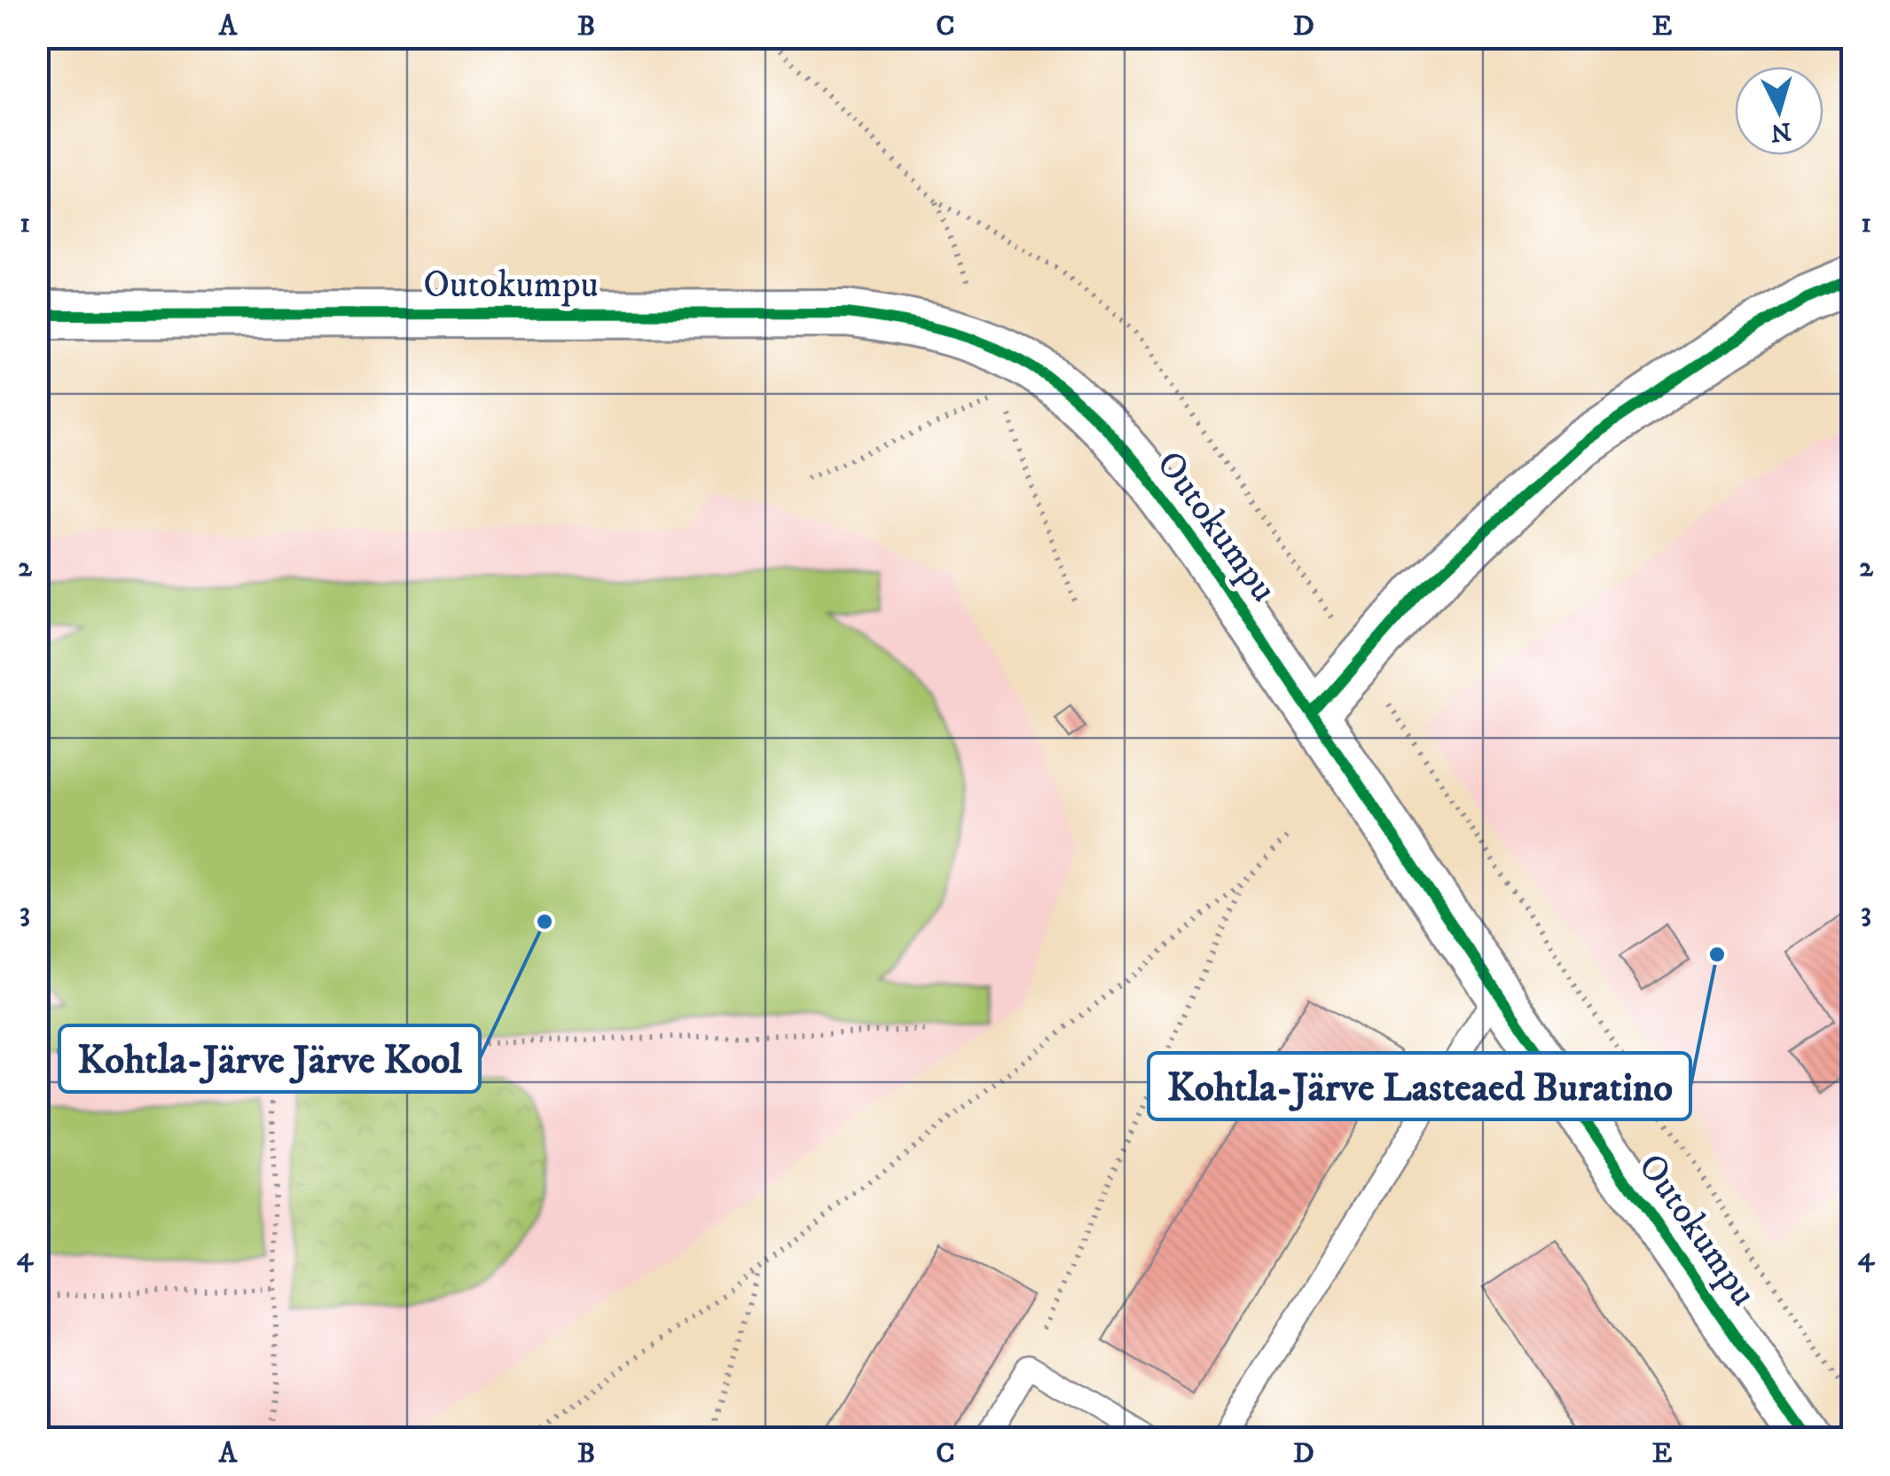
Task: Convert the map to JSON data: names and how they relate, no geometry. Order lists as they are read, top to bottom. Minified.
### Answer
{"streets":{"street":["Outokumpu"]},"places":["Kohtla-Järve Järve Kool","Kohtla-Järve Lasteaed Buratino"],"north":"bottom","grid":{"columns":["A","B","C","D","E"],"rows":["1","2","3","4"]}}
